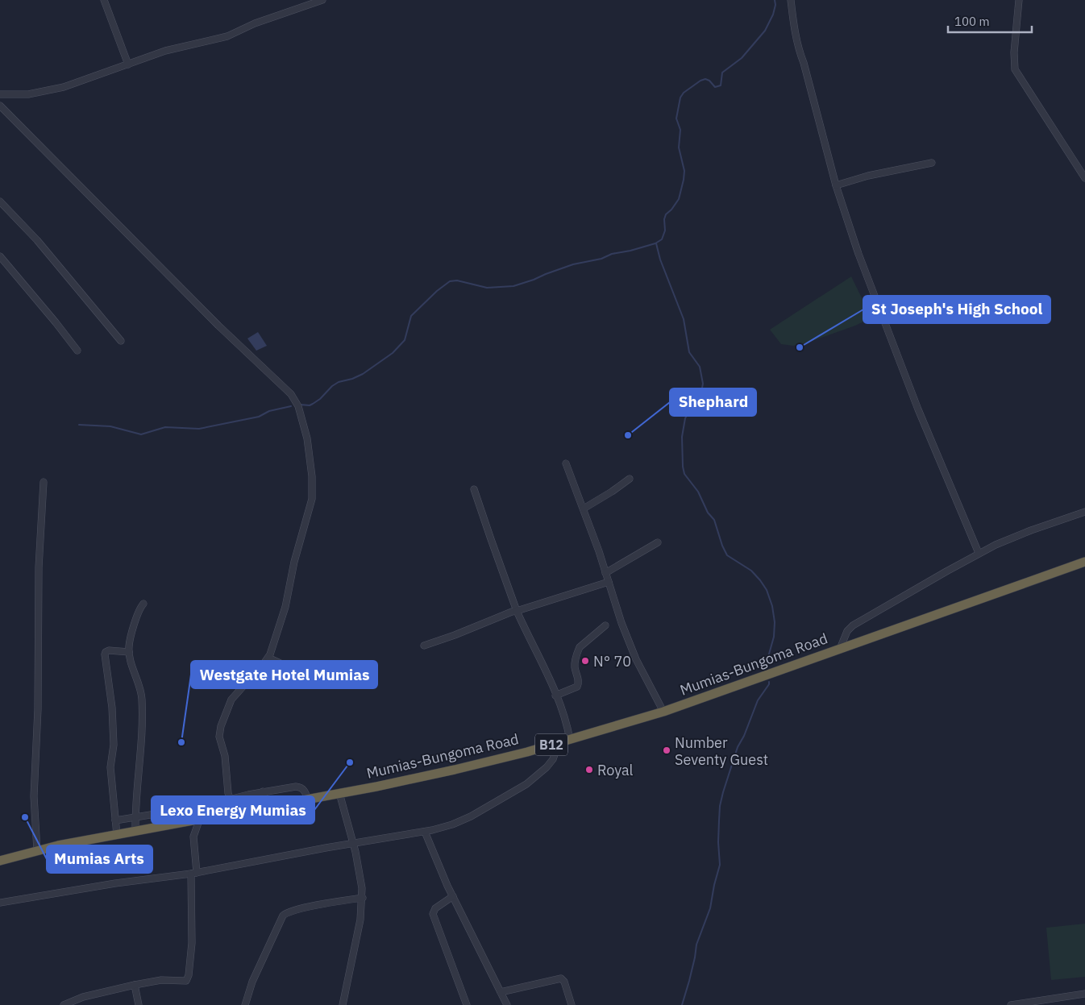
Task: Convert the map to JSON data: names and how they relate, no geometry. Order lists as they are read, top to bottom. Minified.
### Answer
{"streets":{"highway":["Mumias-Bungoma Road","B12"]},"places":["St Joseph's High School","Shephard","N° 70","Westgate Hotel Mumias","Number Seventy Guest","Lexo Energy Mumias","Royal","Mumias Arts"],"scale_bar":"100 m"}
